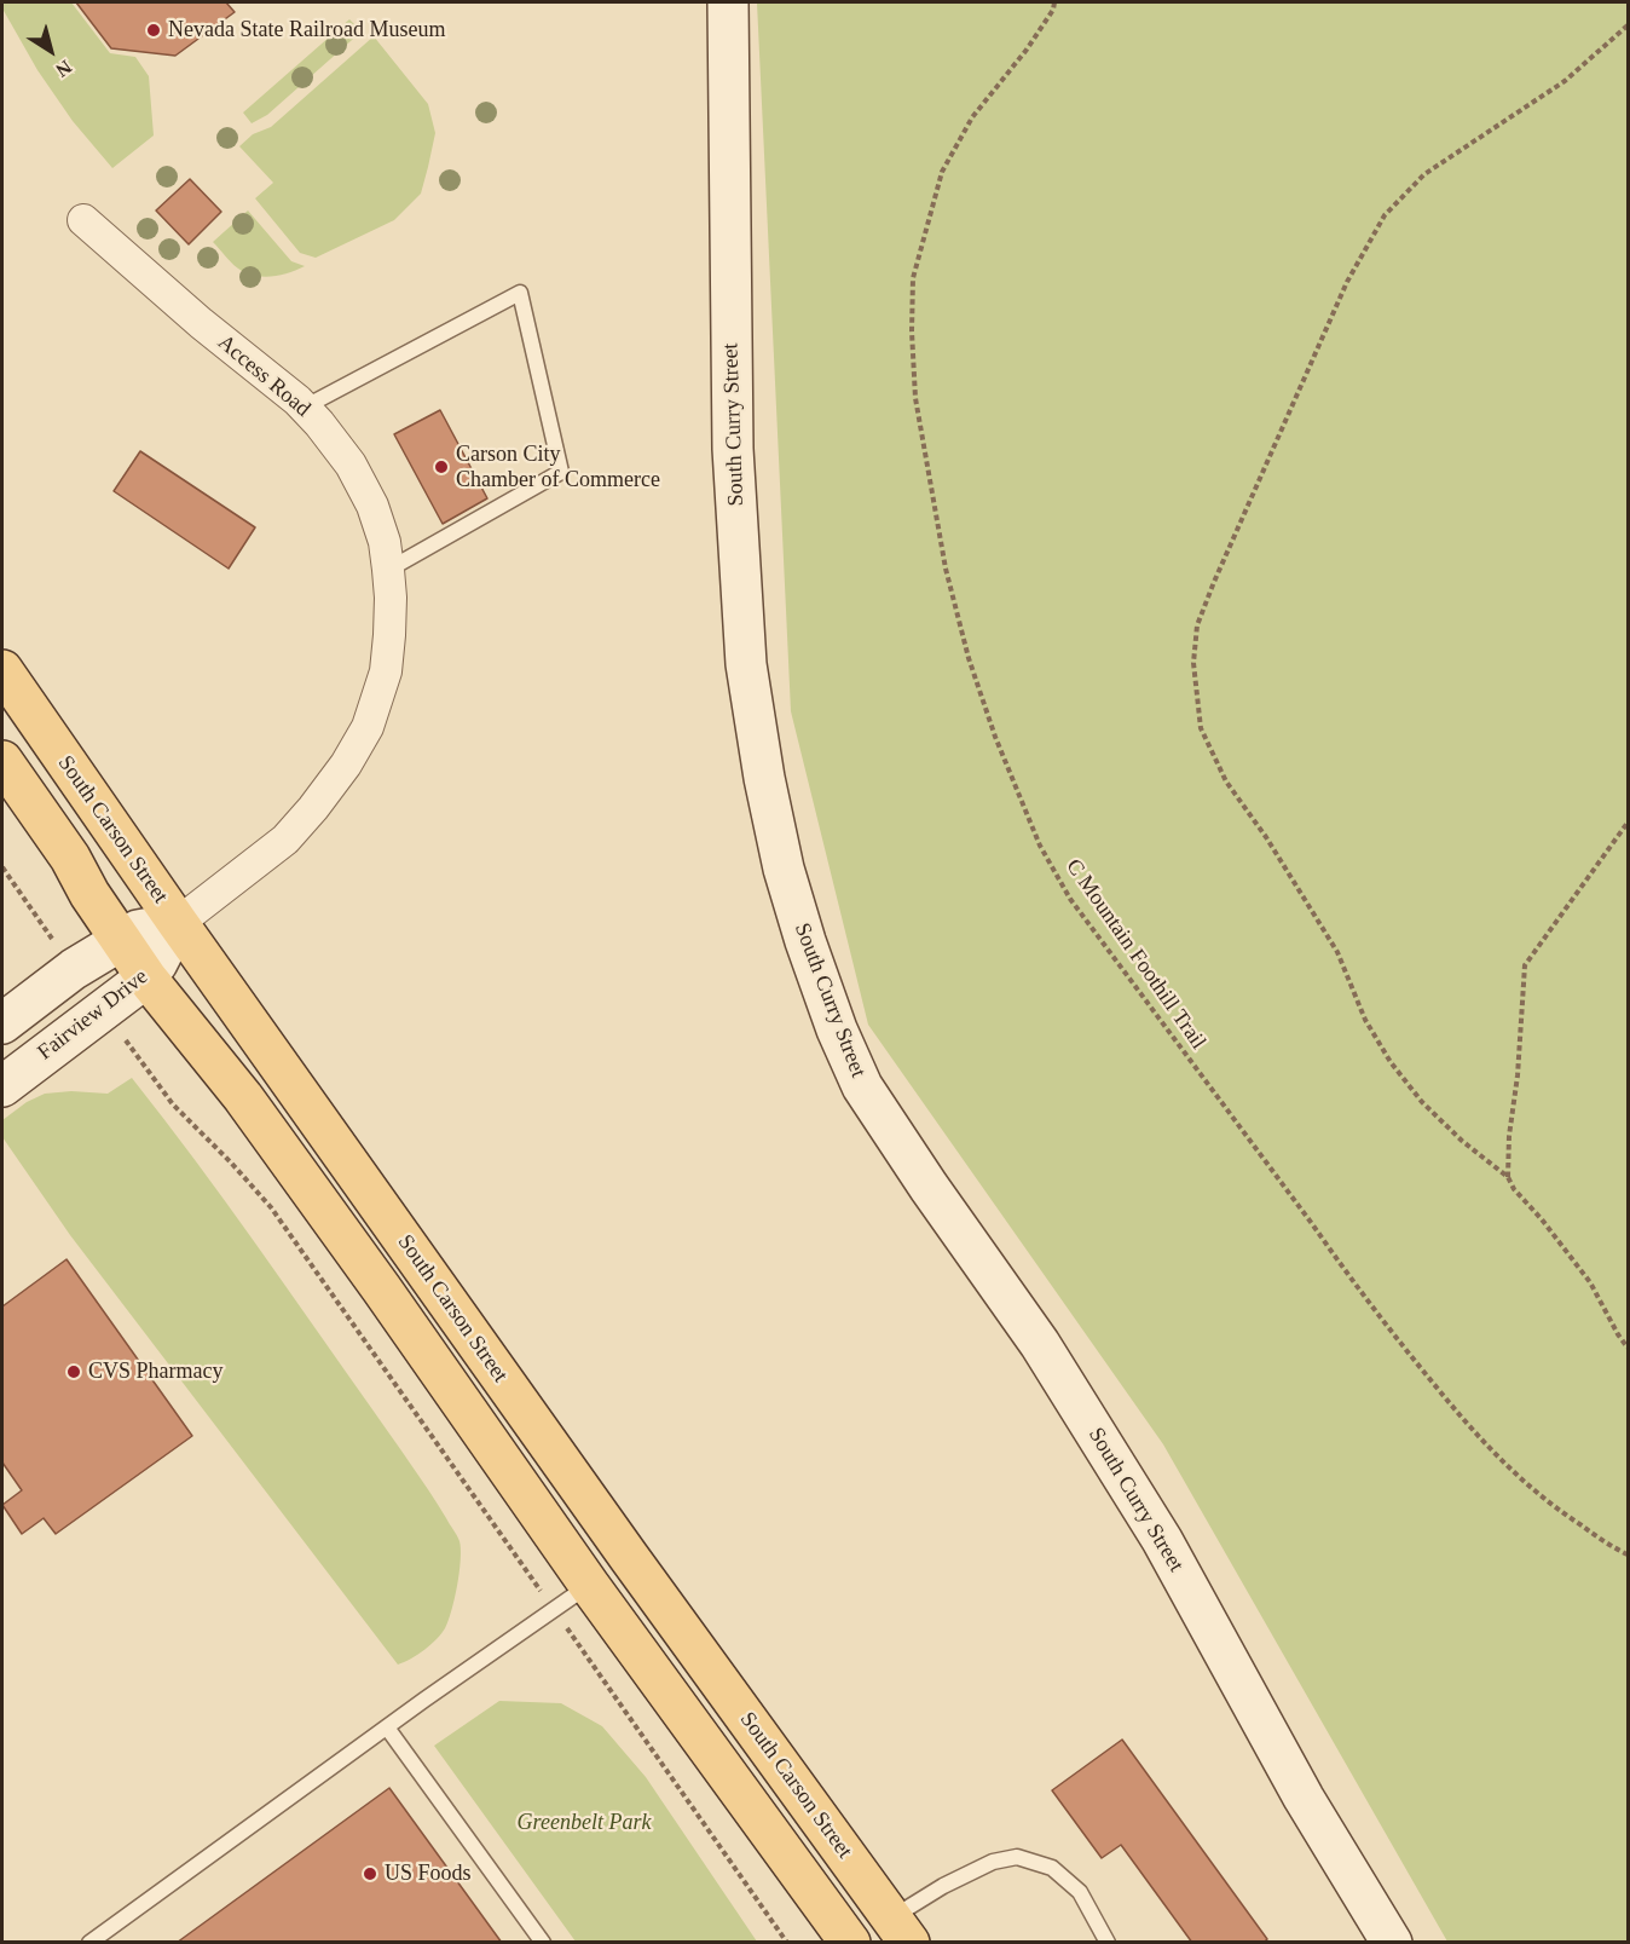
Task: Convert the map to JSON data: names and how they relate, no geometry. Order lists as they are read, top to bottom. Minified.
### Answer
{"streets":{"main road":["South Carson Street"],"street":["Access Road","South Curry Street","Fairview Drive"],"path":["C Mountain Foothill Trail"]},"crossings":[["Access Road","South Carson Street"],["Access Road","Fairview Drive"],["South Carson Street","Fairview Drive"]],"parks":["Greenbelt Park"],"places":["Nevada State Railroad Museum","Carson City Chamber of Commerce","CVS Pharmacy","US Foods"],"north":"bottom right"}
